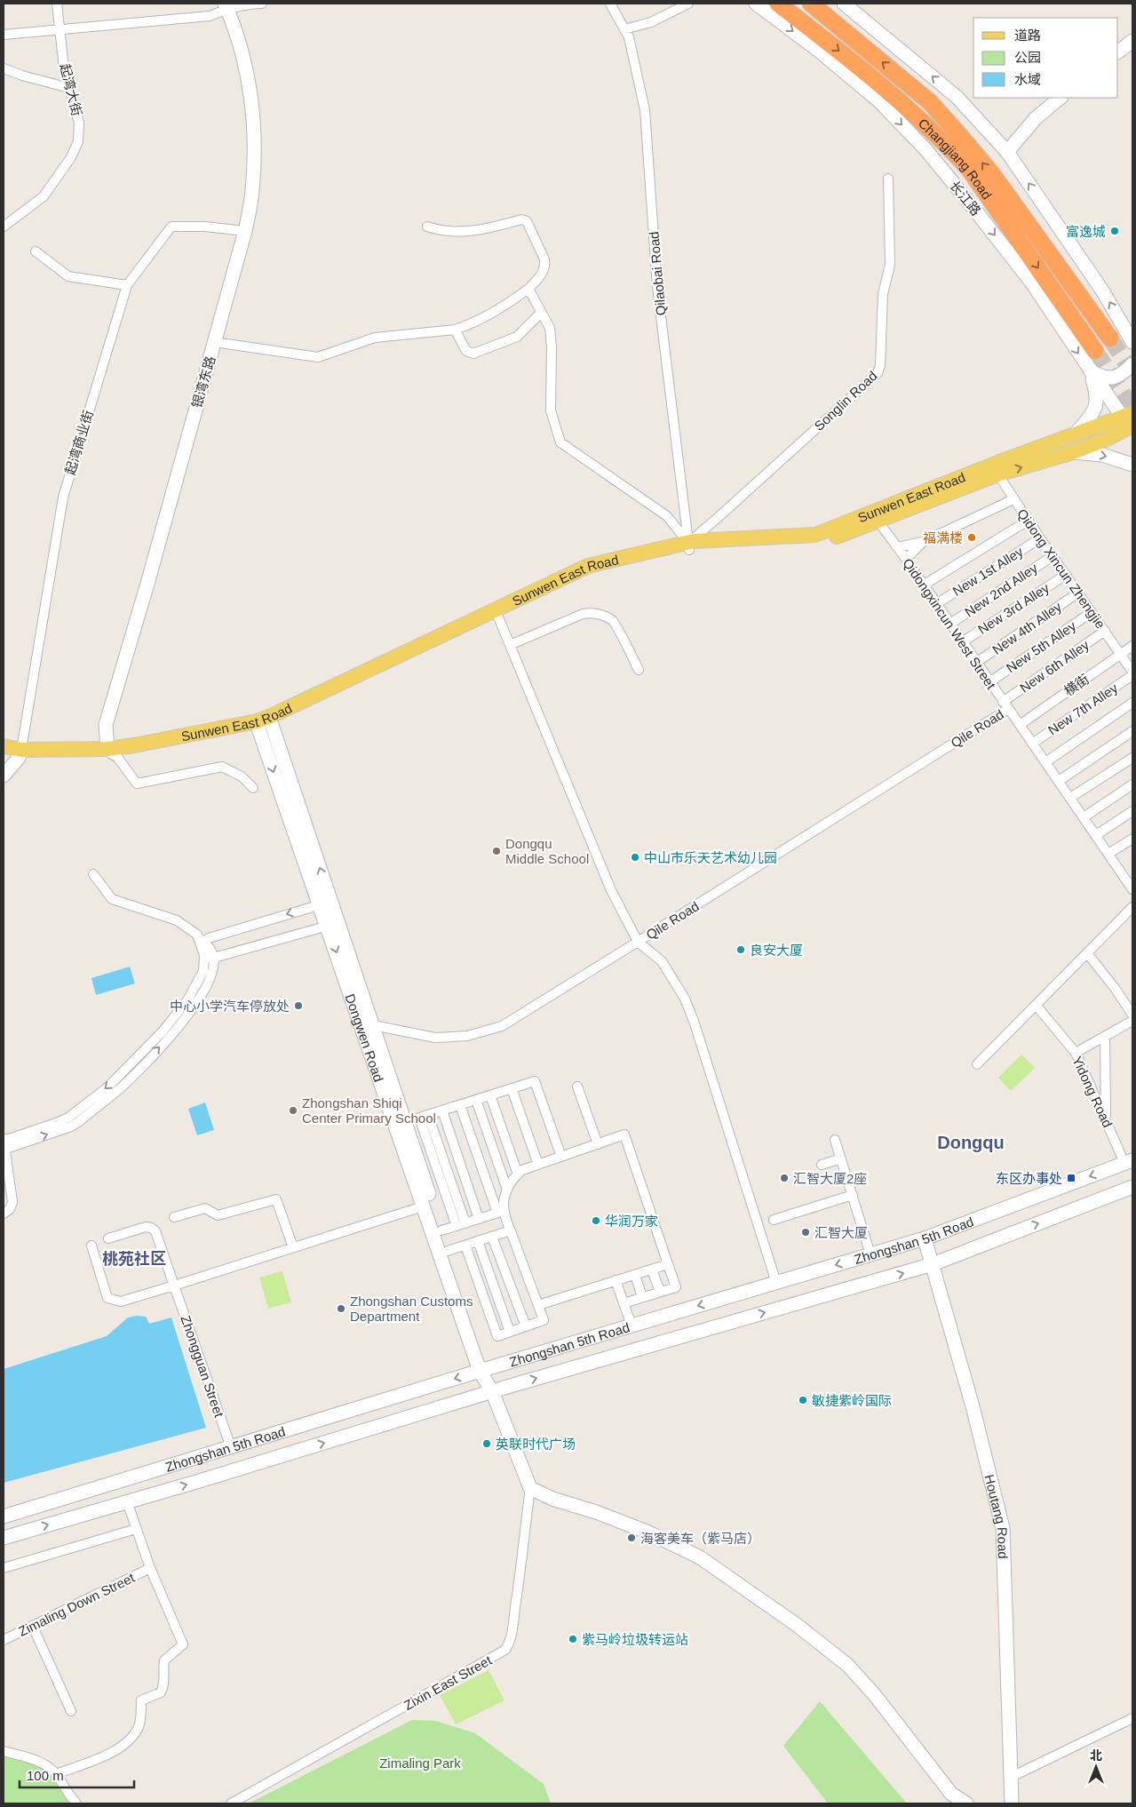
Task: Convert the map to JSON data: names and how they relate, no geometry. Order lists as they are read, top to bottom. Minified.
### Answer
{"streets":{"highway":["Changjiang Road"],"main road":["长江路","银湾东路","Sunwen East Road","Dongwen Road","Zhongshan 5th Road","Houtang Road"],"street":["起湾大街","Qilaobai Road","Songlin Road","起湾商业街","Qidong Xincun Zhengjie","New 1st Alley","New 2nd Alley","New 3rd Alley","Qidongxincun West Street","New 4th Alley","New 5th Alley","New 6th Alley","横街","New 7th Alley","Qile Road","Yidong Road","Zhongguan Street","Zimaling Down Street","Zixin East Street"]},"crossings":[["长江路","Sunwen East Road"],["Qilaobai Road","Songlin Road"],["Qilaobai Road","Sunwen East Road"],["银湾东路","起湾商业街"],["银湾东路","Sunwen East Road"],["Songlin Road","Sunwen East Road"],["起湾商业街","Sunwen East Road"],["Sunwen East Road","Qidong Xincun Zhengjie"],["Sunwen East Road","Qidongxincun West Street"],["Sunwen East Road","Qile Road"],["Sunwen East Road","Dongwen Road"],["Qidong Xincun Zhengjie","New 1st Alley"],["Qidong Xincun Zhengjie","New 2nd Alley"],["Qidong Xincun Zhengjie","New 3rd Alley"],["Qidong Xincun Zhengjie","New 4th Alley"],["Qidong Xincun Zhengjie","New 5th Alley"],["Qidong Xincun Zhengjie","New 6th Alley"],["Qidong Xincun Zhengjie","横街"],["New 1st Alley","Qidongxincun West Street"],["New 2nd Alley","Qidongxincun West Street"],["New 3rd Alley","Qidongxincun West Street"],["Qidongxincun West Street","New 4th Alley"],["Qidongxincun West Street","New 5th Alley"],["Qidongxincun West Street","New 6th Alley"],["Qidongxincun West Street","横街"],["Qidongxincun West Street","New 7th Alley"],["Qidongxincun West Street","Qile Road"],["New 6th Alley","Qile Road"],["Dongwen Road","Zhongshan 5th Road"],["Yidong Road","Zhongshan 5th Road"],["Zhongshan 5th Road","Zhongguan Street"],["Zhongshan 5th Road","Houtang Road"]],"districts":["Dongqu","桃苑社区"],"parks":["Zimaling Park"],"places":{"other":["富逸城","福满楼","Dongqu Middle School","中山市乐天艺术幼儿园","良安大厦","中心小学汽车停放处","Zhongshan Shiqi Center Primary School","汇智大厦2座","华润万家","汇智大厦","Zhongshan Customs Department","敏捷紫岭国际","英联时代广场","海客美车（紫马店）","紫马岭垃圾转运站"],"transit":["东区办事处"]},"legend":["道路","公园","水域"],"scale_bar":"100 m","north":"top"}
